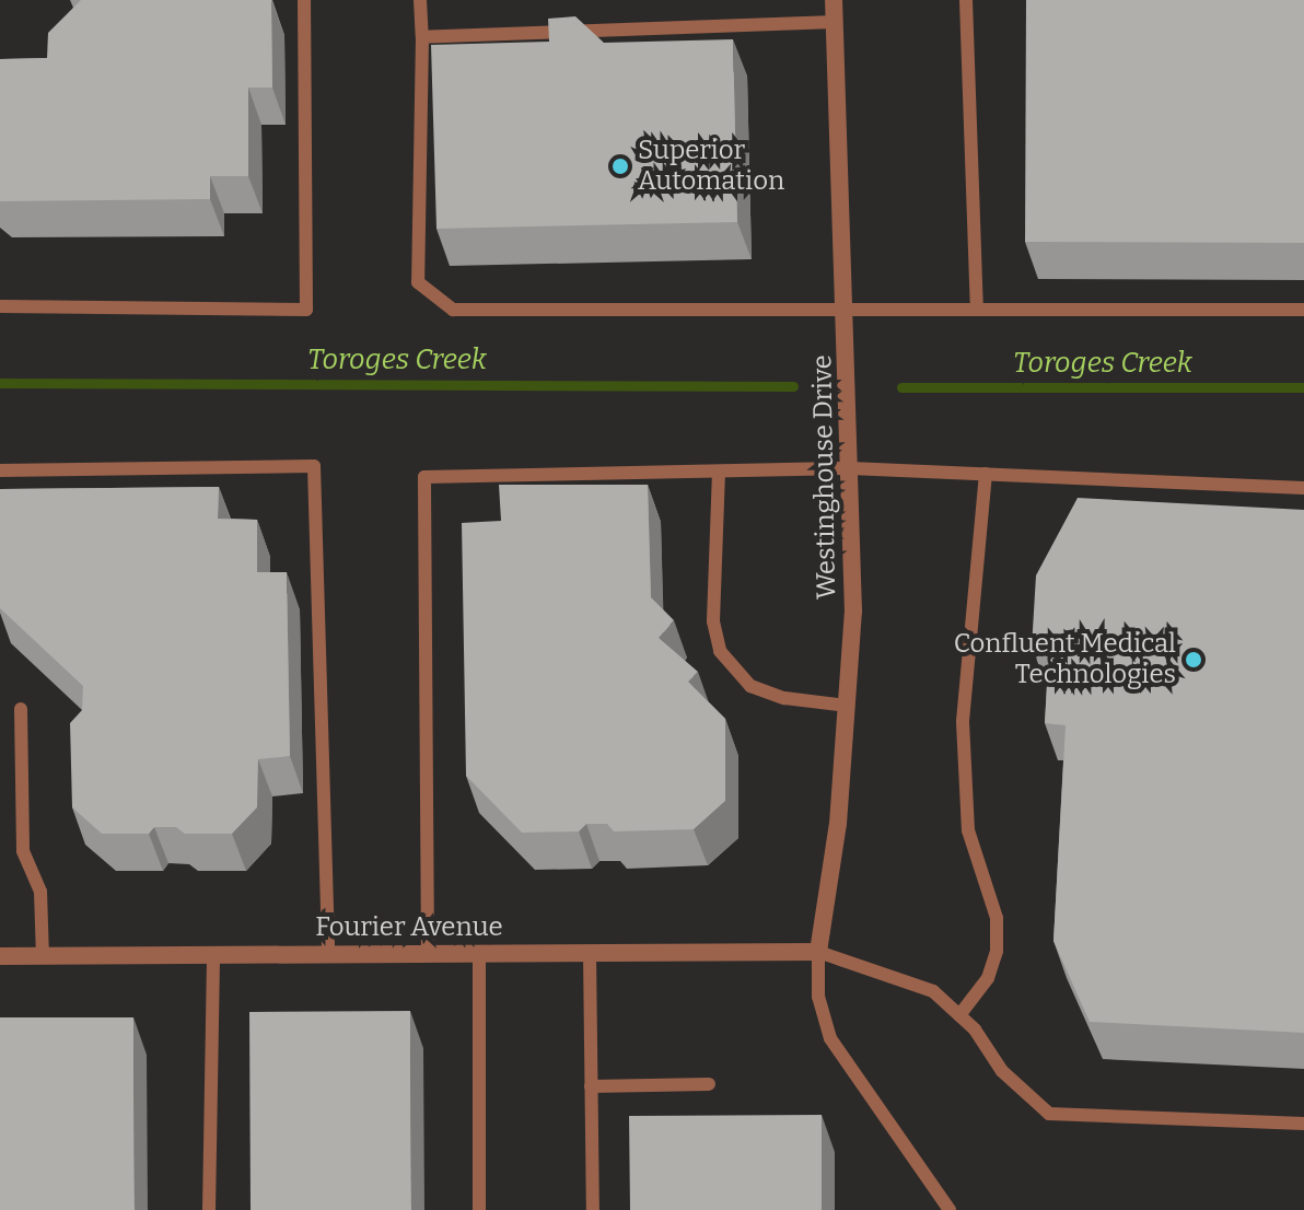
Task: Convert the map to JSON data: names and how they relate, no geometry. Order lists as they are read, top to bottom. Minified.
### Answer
{"streets":{"street":["Westinghouse Drive","Fourier Avenue"]},"crossings":[["Westinghouse Drive","Fourier Avenue"]],"water":["Toroges Creek"],"places":["Superior Automation","Confluent Medical Technologies"]}
